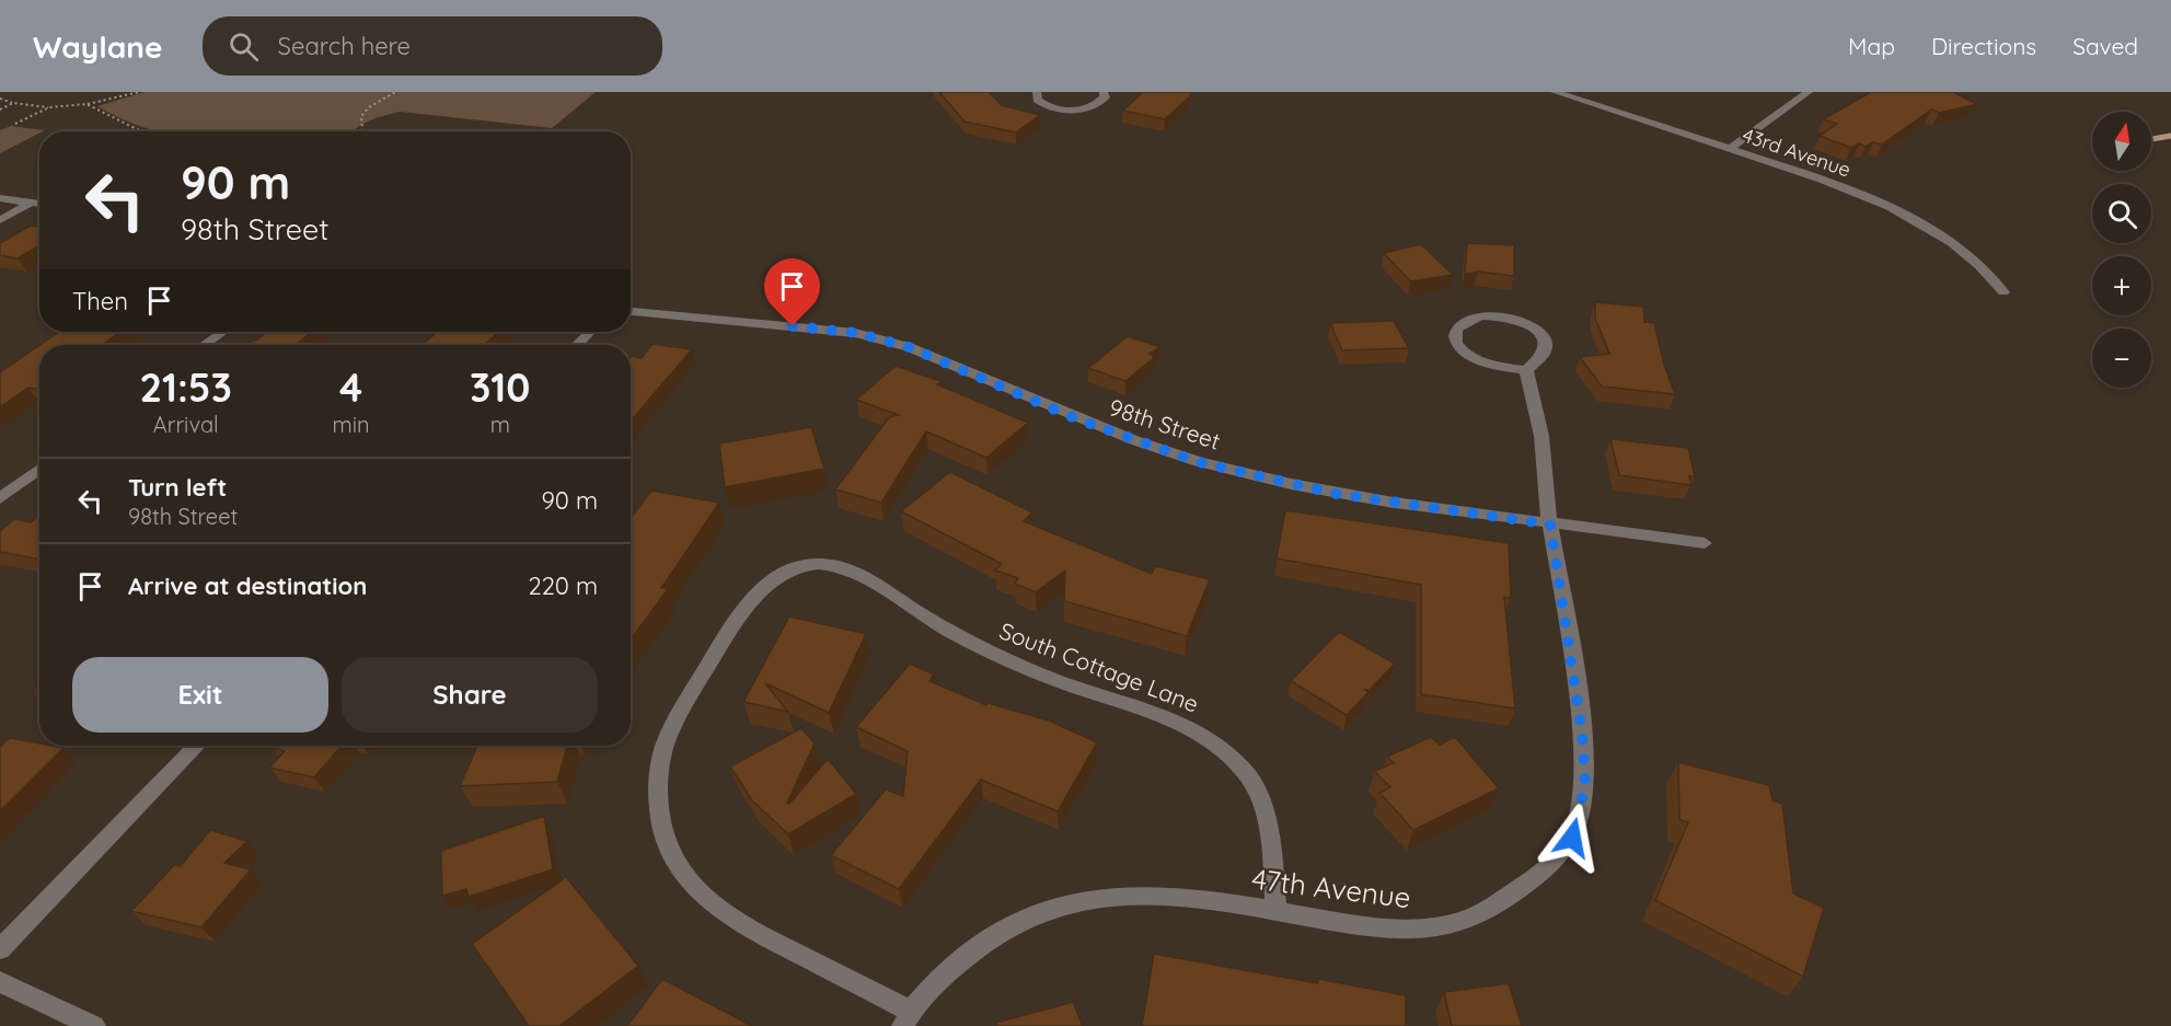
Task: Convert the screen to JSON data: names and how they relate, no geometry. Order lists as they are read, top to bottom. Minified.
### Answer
{"streets":{"street":["43rd Avenue","98th Street","South Cottage Lane","47th Avenue"]},"crossings":[["98th Street","47th Avenue"],["South Cottage Lane","47th Avenue"]],"north":"top","page":{"header":"Waylane","search":"Search here","nav":["Map","Directions","Saved"],"map_buttons":["+","−"],"turn":["90 m","98th Street"],"then":"Then","eta":["21:53","Arrival","4","min","310","m"],"list":[{"name":"Turn left","note":"98th Street","value":"90 m"},{"name":"Arrive at destination","value":"220 m"}],"buttons":["Exit","Share"]}}
